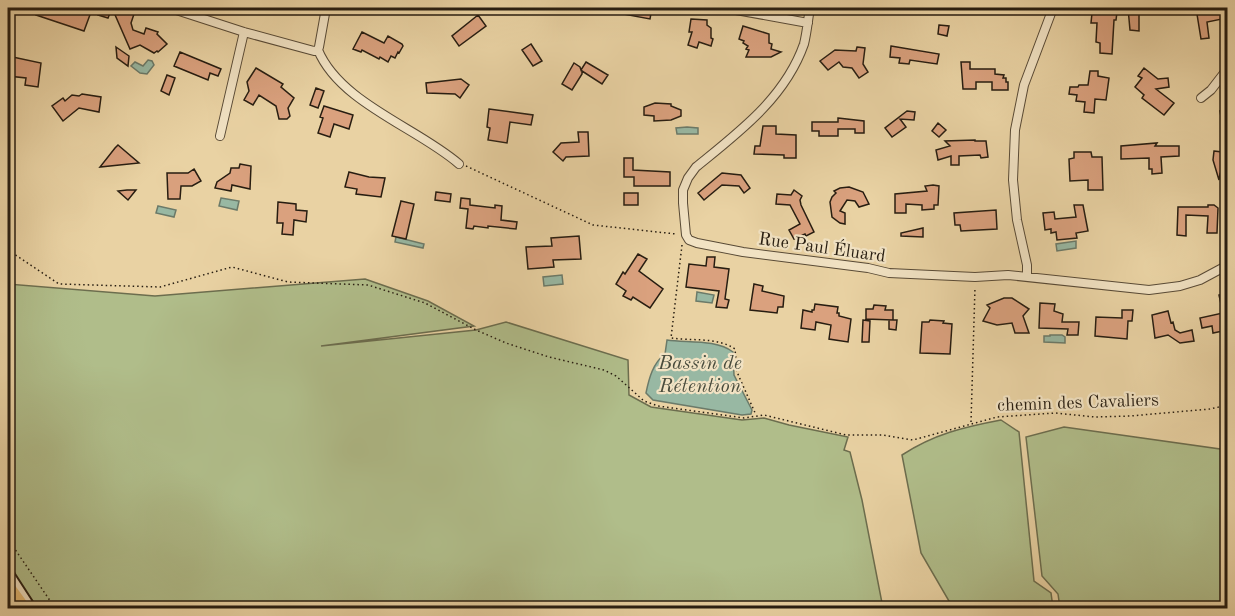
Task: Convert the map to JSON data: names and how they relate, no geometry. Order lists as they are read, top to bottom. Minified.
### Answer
{"streets":{"street":["Rue Paul Éluard"],"path":["chemin des Cavaliers"]},"water":["Bassin de Rétention"]}
